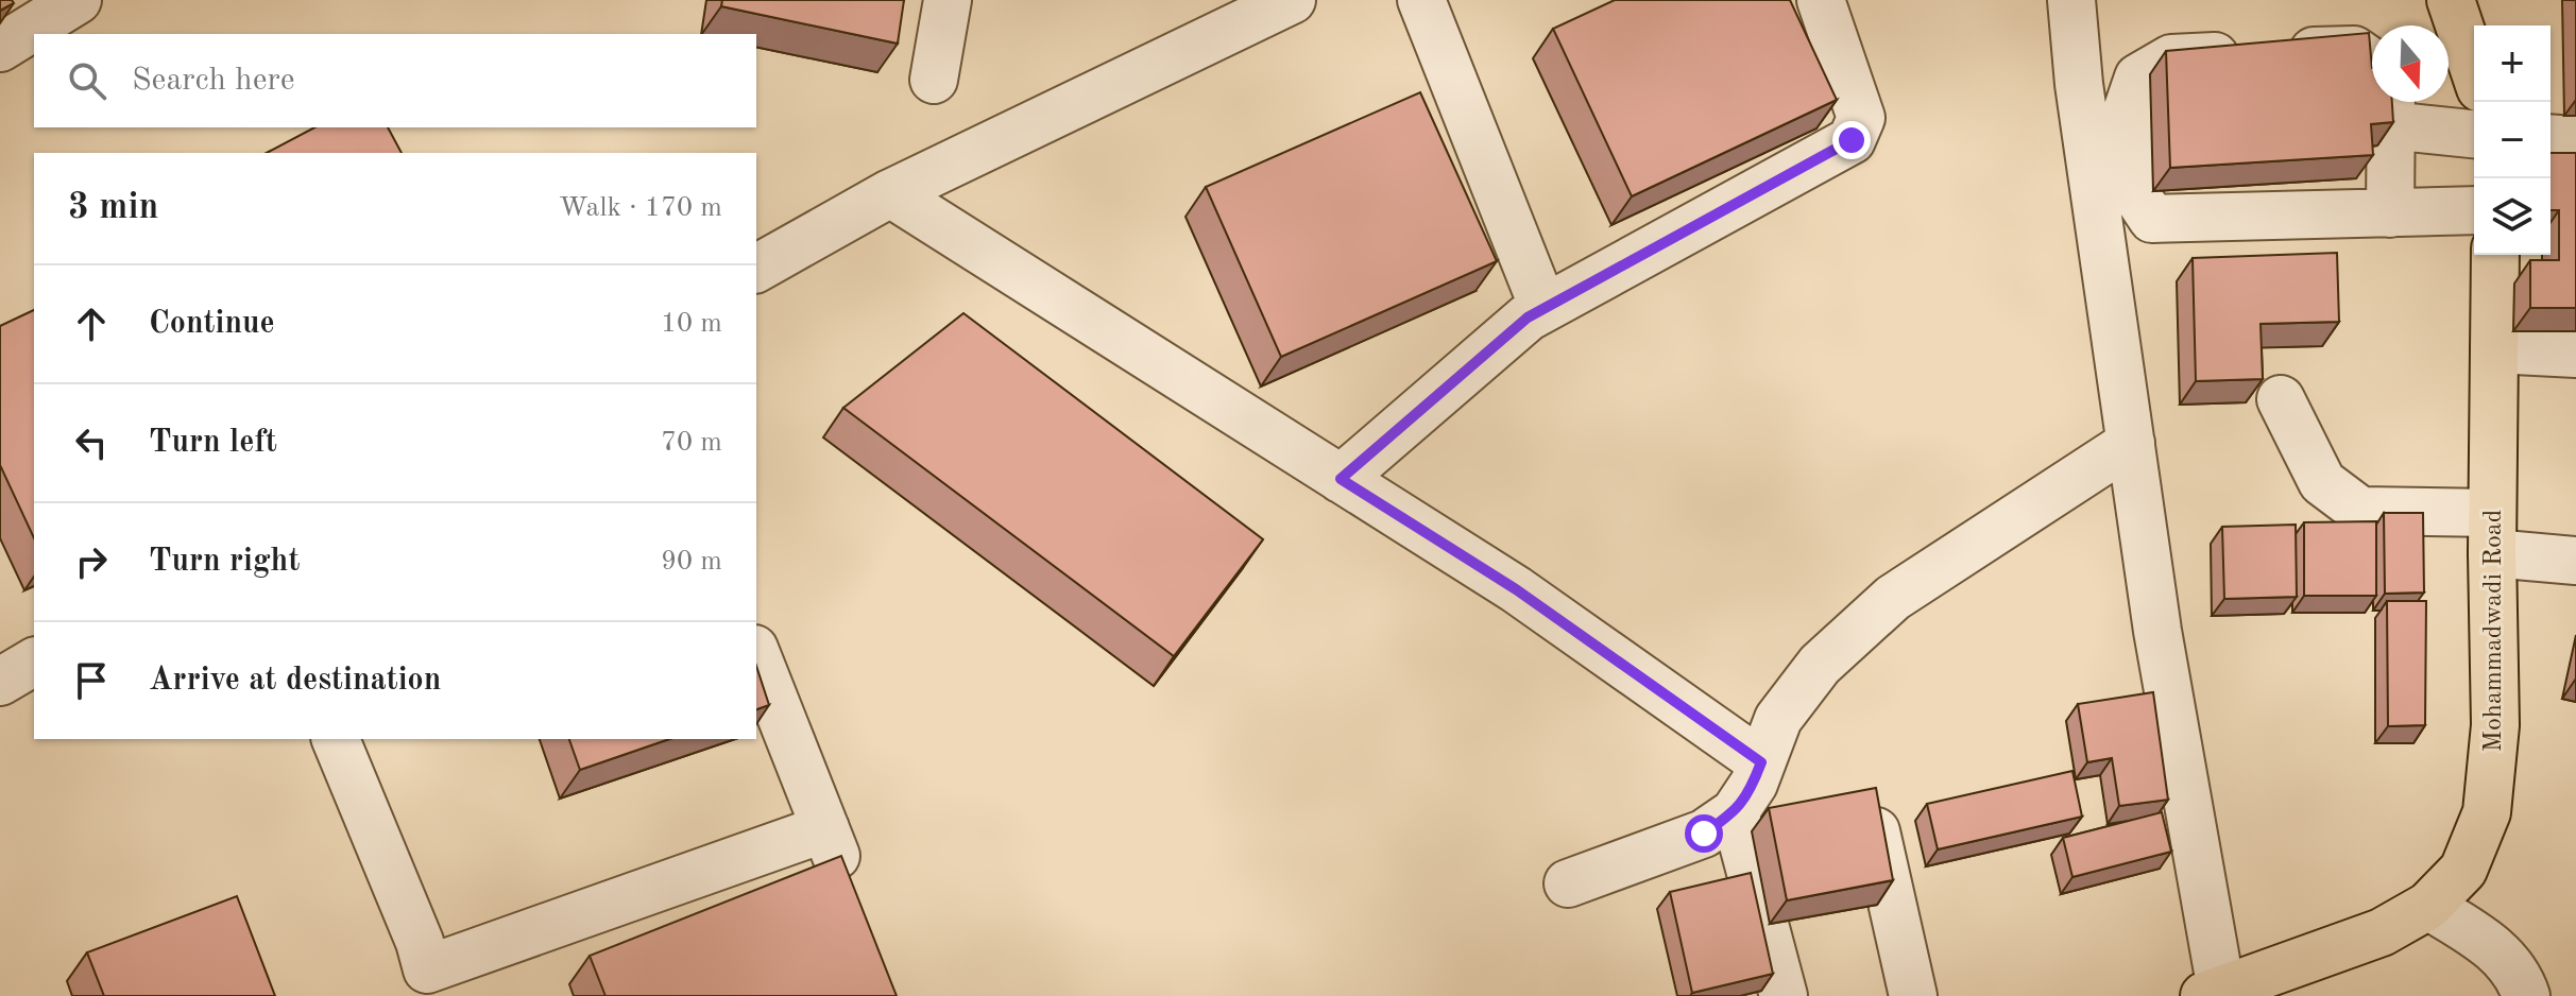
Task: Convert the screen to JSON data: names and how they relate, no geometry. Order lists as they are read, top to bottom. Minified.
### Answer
{"streets":{"main road":["Mohammadwadi Road"]},"north":"bottom","page":{"map_buttons":["+","−"],"search":"Search here","heading":["3 min","Walk · 170 m"],"list":[["Continue","10 m"],["Turn left","70 m"],["Turn right","90 m"],"Arrive at destination"]}}
